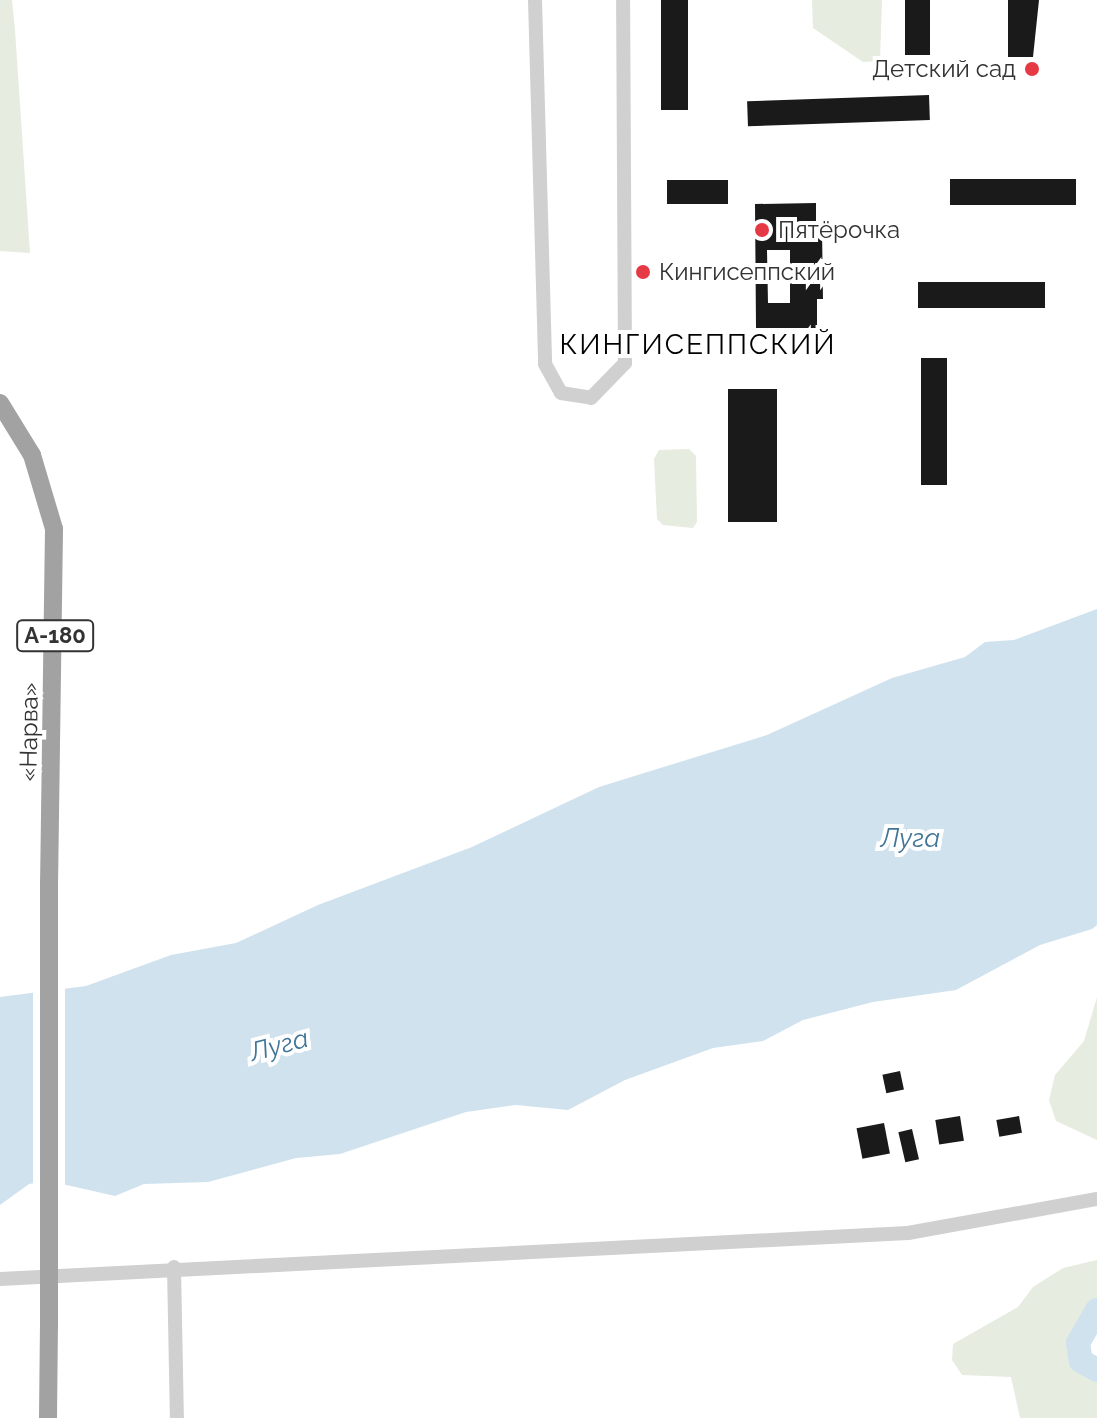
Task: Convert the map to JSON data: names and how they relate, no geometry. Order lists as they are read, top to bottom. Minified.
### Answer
{"streets":{"highway":["А-180","«Нарва»"]},"districts":["КИНГИСЕППСКИЙ"],"water":["Луга"],"places":["Детский сад","Пятёрочка","Кингисеппский"]}
